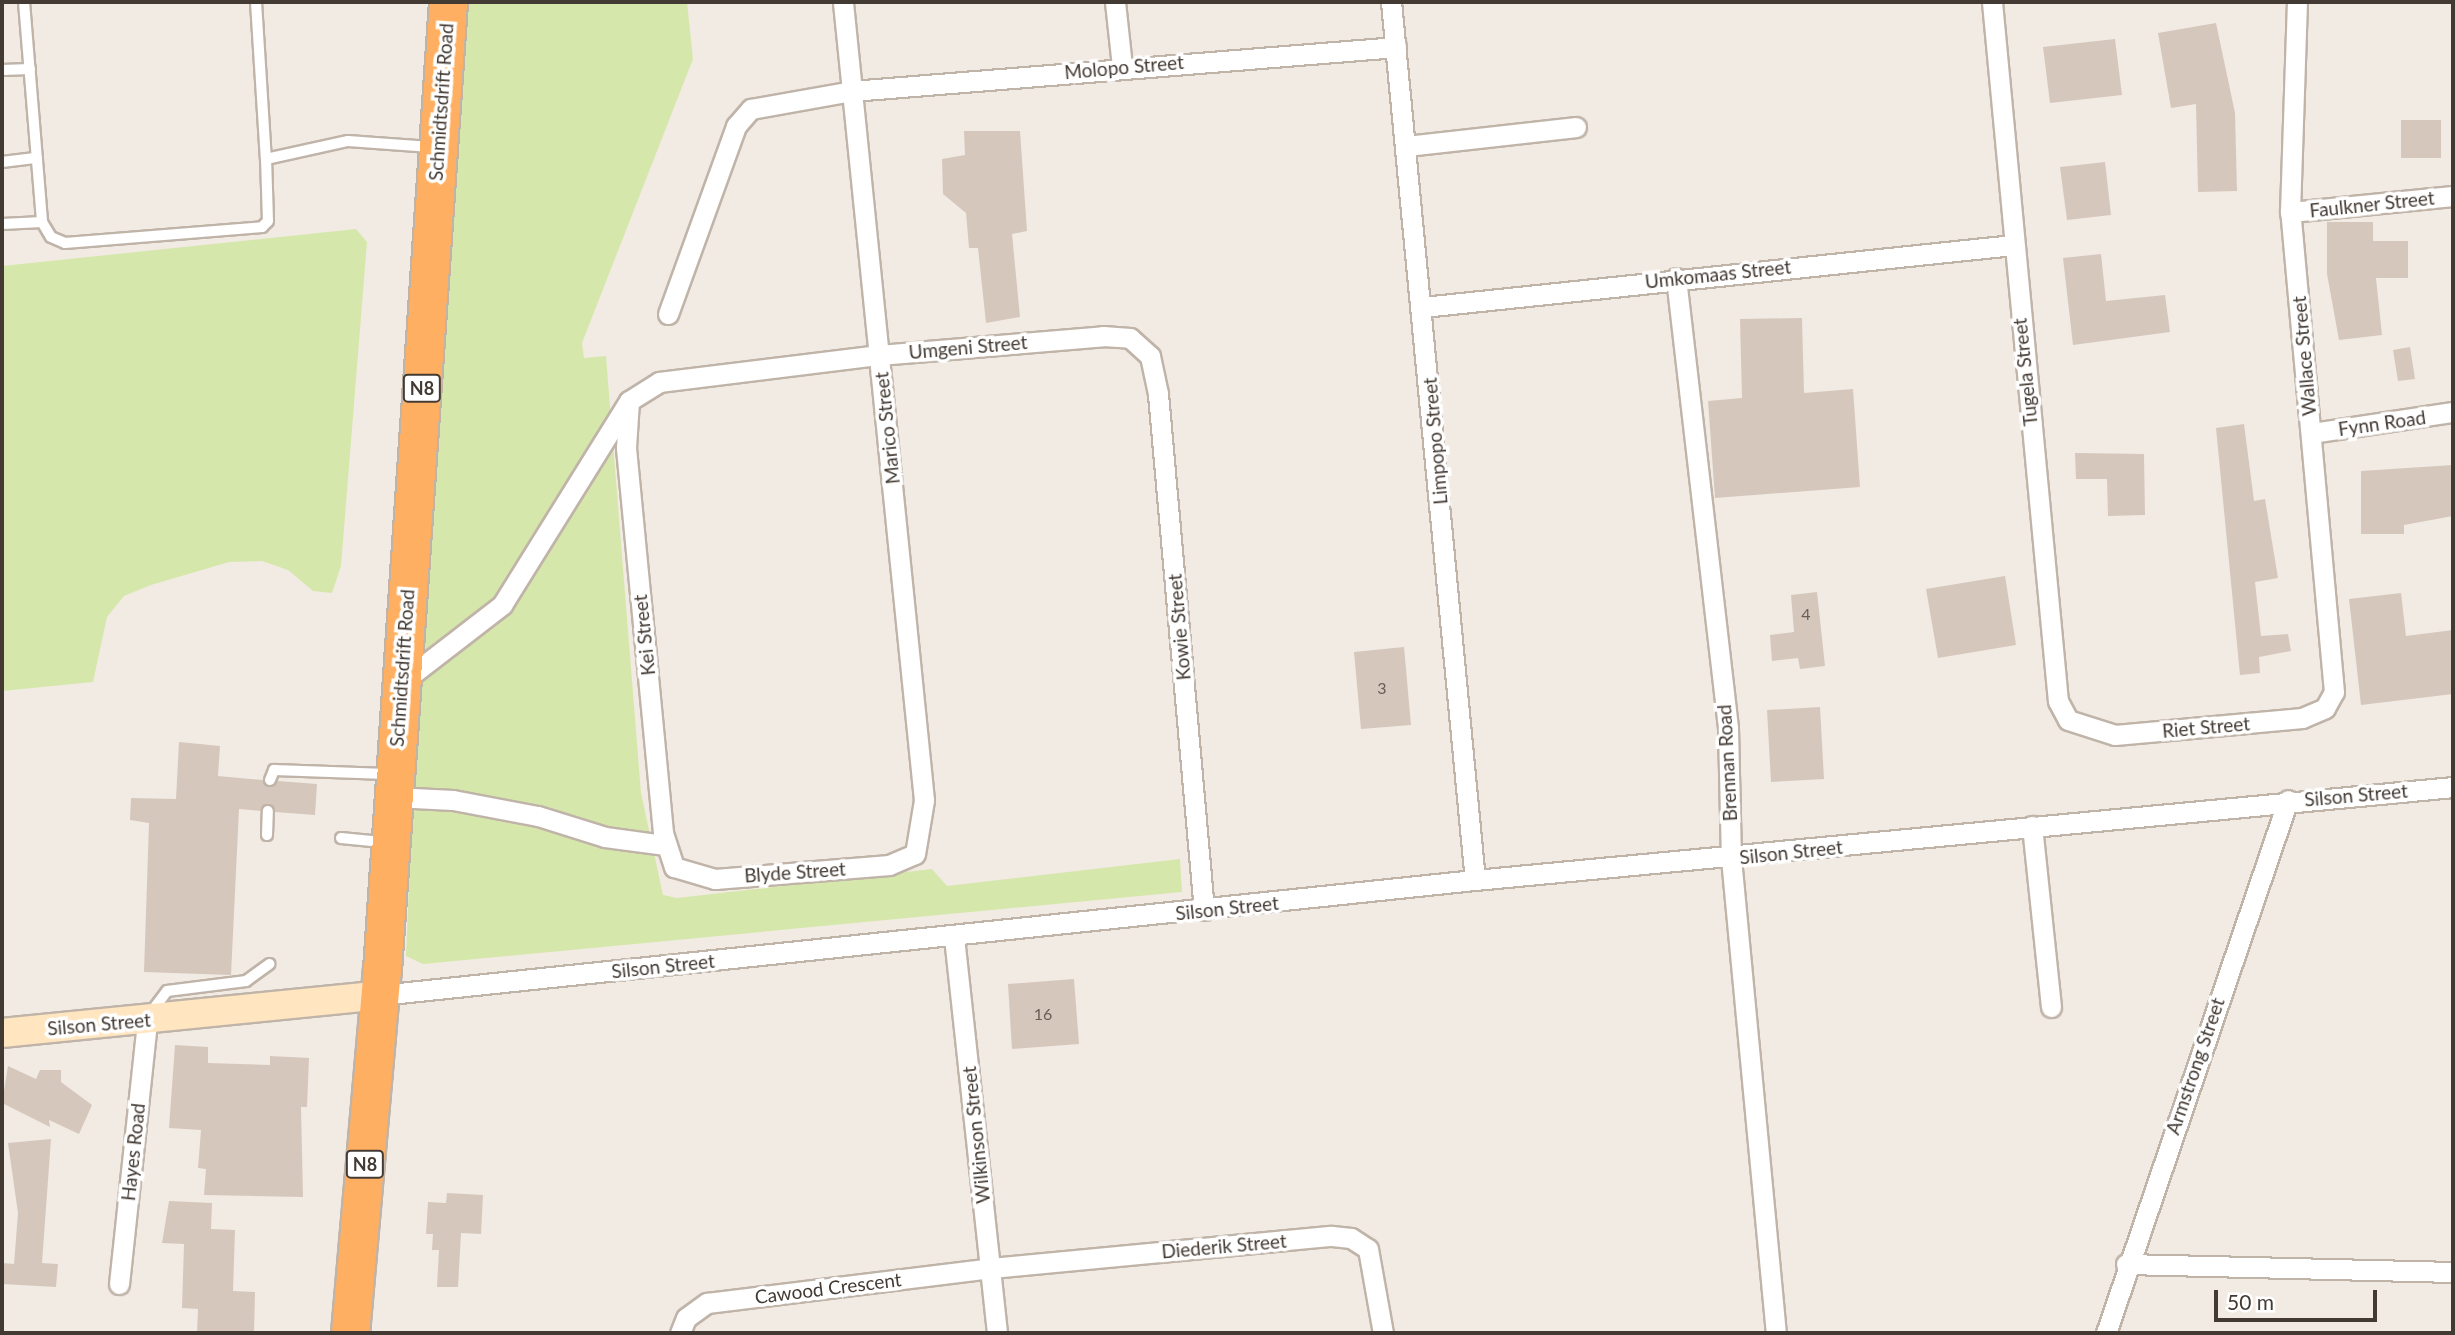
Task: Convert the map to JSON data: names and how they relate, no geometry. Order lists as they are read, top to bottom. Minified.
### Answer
{"streets":{"highway":["Schmidtsdrift Road","N8"],"street":["Molopo Street","Faulkner Street","Umkomaas Street","Umgeni Street","Wallace Street","Tugela Street","Fynn Road","Marico Street","Limpopo Street","Kowie Street","Kei Street","Riet Street","Brennan Road","Silson Street","Blyde Street","Armstrong Street","Wilkinson Street","Hayes Road","Diederik Street","Cawood Crescent"]},"crossings":[["Molopo Street","Marico Street"],["Molopo Street","Limpopo Street"],["Schmidtsdrift Road","Silson Street"],["Faulkner Street","Wallace Street"],["Umkomaas Street","Tugela Street"],["Umkomaas Street","Limpopo Street"],["Umkomaas Street","Brennan Road"],["Umgeni Street","Marico Street"],["Umgeni Street","Kowie Street"],["Umgeni Street","Kei Street"],["Wallace Street","Fynn Road"],["Wallace Street","Riet Street"],["Tugela Street","Riet Street"],["Marico Street","Blyde Street"],["Limpopo Street","Silson Street"],["Kowie Street","Silson Street"],["Kei Street","Blyde Street"],["Brennan Road","Silson Street"],["Silson Street","Armstrong Street"],["Silson Street","Wilkinson Street"],["Silson Street","Hayes Road"],["Wilkinson Street","Diederik Street"],["Wilkinson Street","Cawood Crescent"],["Diederik Street","Cawood Crescent"]],"house_numbers":["4","3","16"],"scale_bar":"50 m"}
